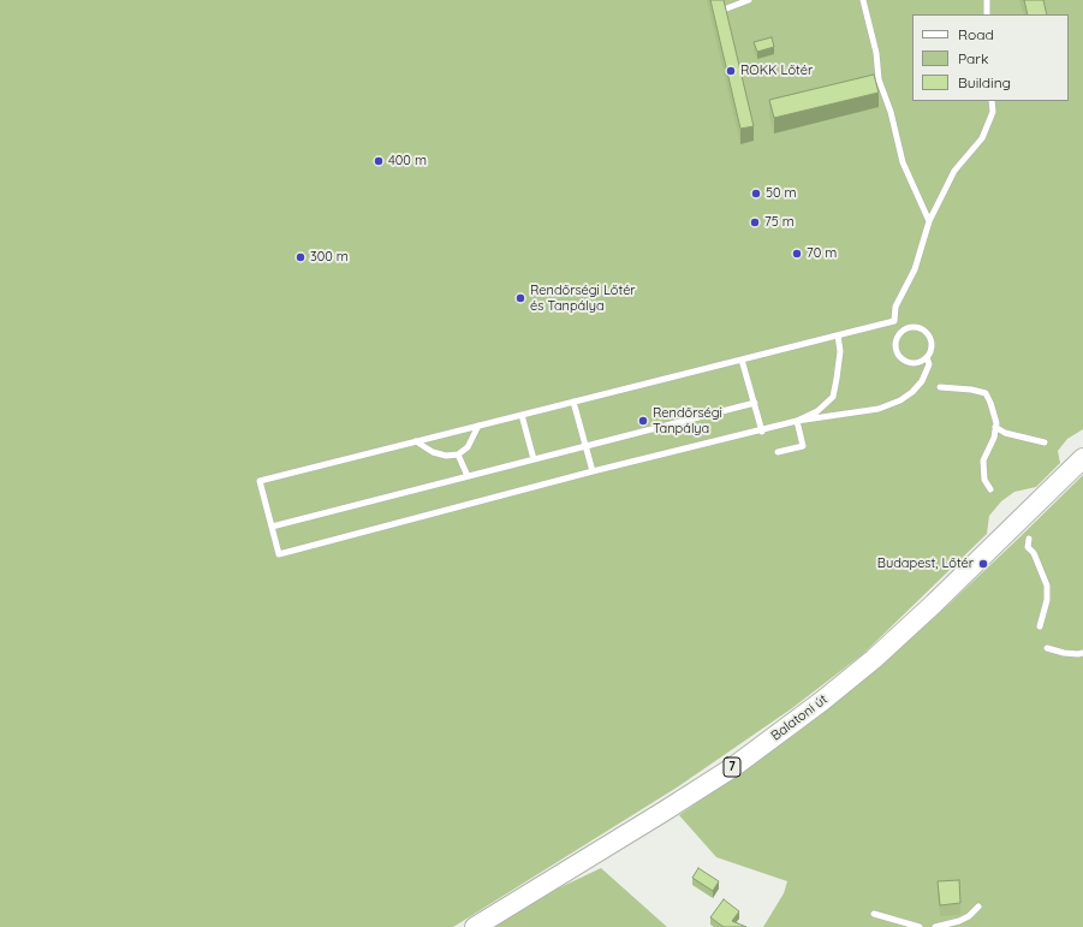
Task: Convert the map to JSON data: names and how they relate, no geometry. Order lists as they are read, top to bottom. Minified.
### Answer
{"streets":{"main road":["Balatoni út","7"]},"places":["ROKK Lőtér","400 m","50 m","75 m","70 m","300 m","Rendőrségi Lőtér és Tanpálya","Rendőrségi Tanpálya","Budapest, Lőtér"],"legend":["Road","Park","Building"]}
